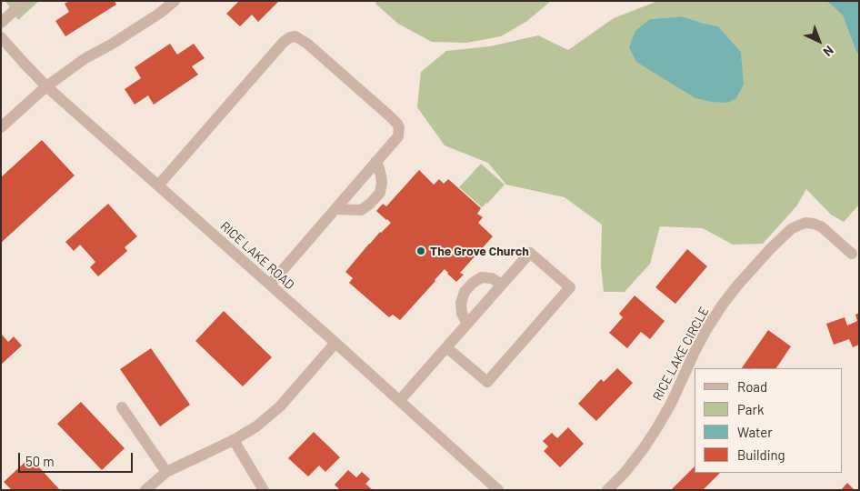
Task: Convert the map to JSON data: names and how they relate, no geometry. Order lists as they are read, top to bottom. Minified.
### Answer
{"streets":{"street":["RICE LAKE ROAD","RICE LAKE CIRCLE"]},"places":["The Grove Church"],"legend":["Road","Park","Water","Building"],"scale_bar":"50 m","north":"bottom right"}
